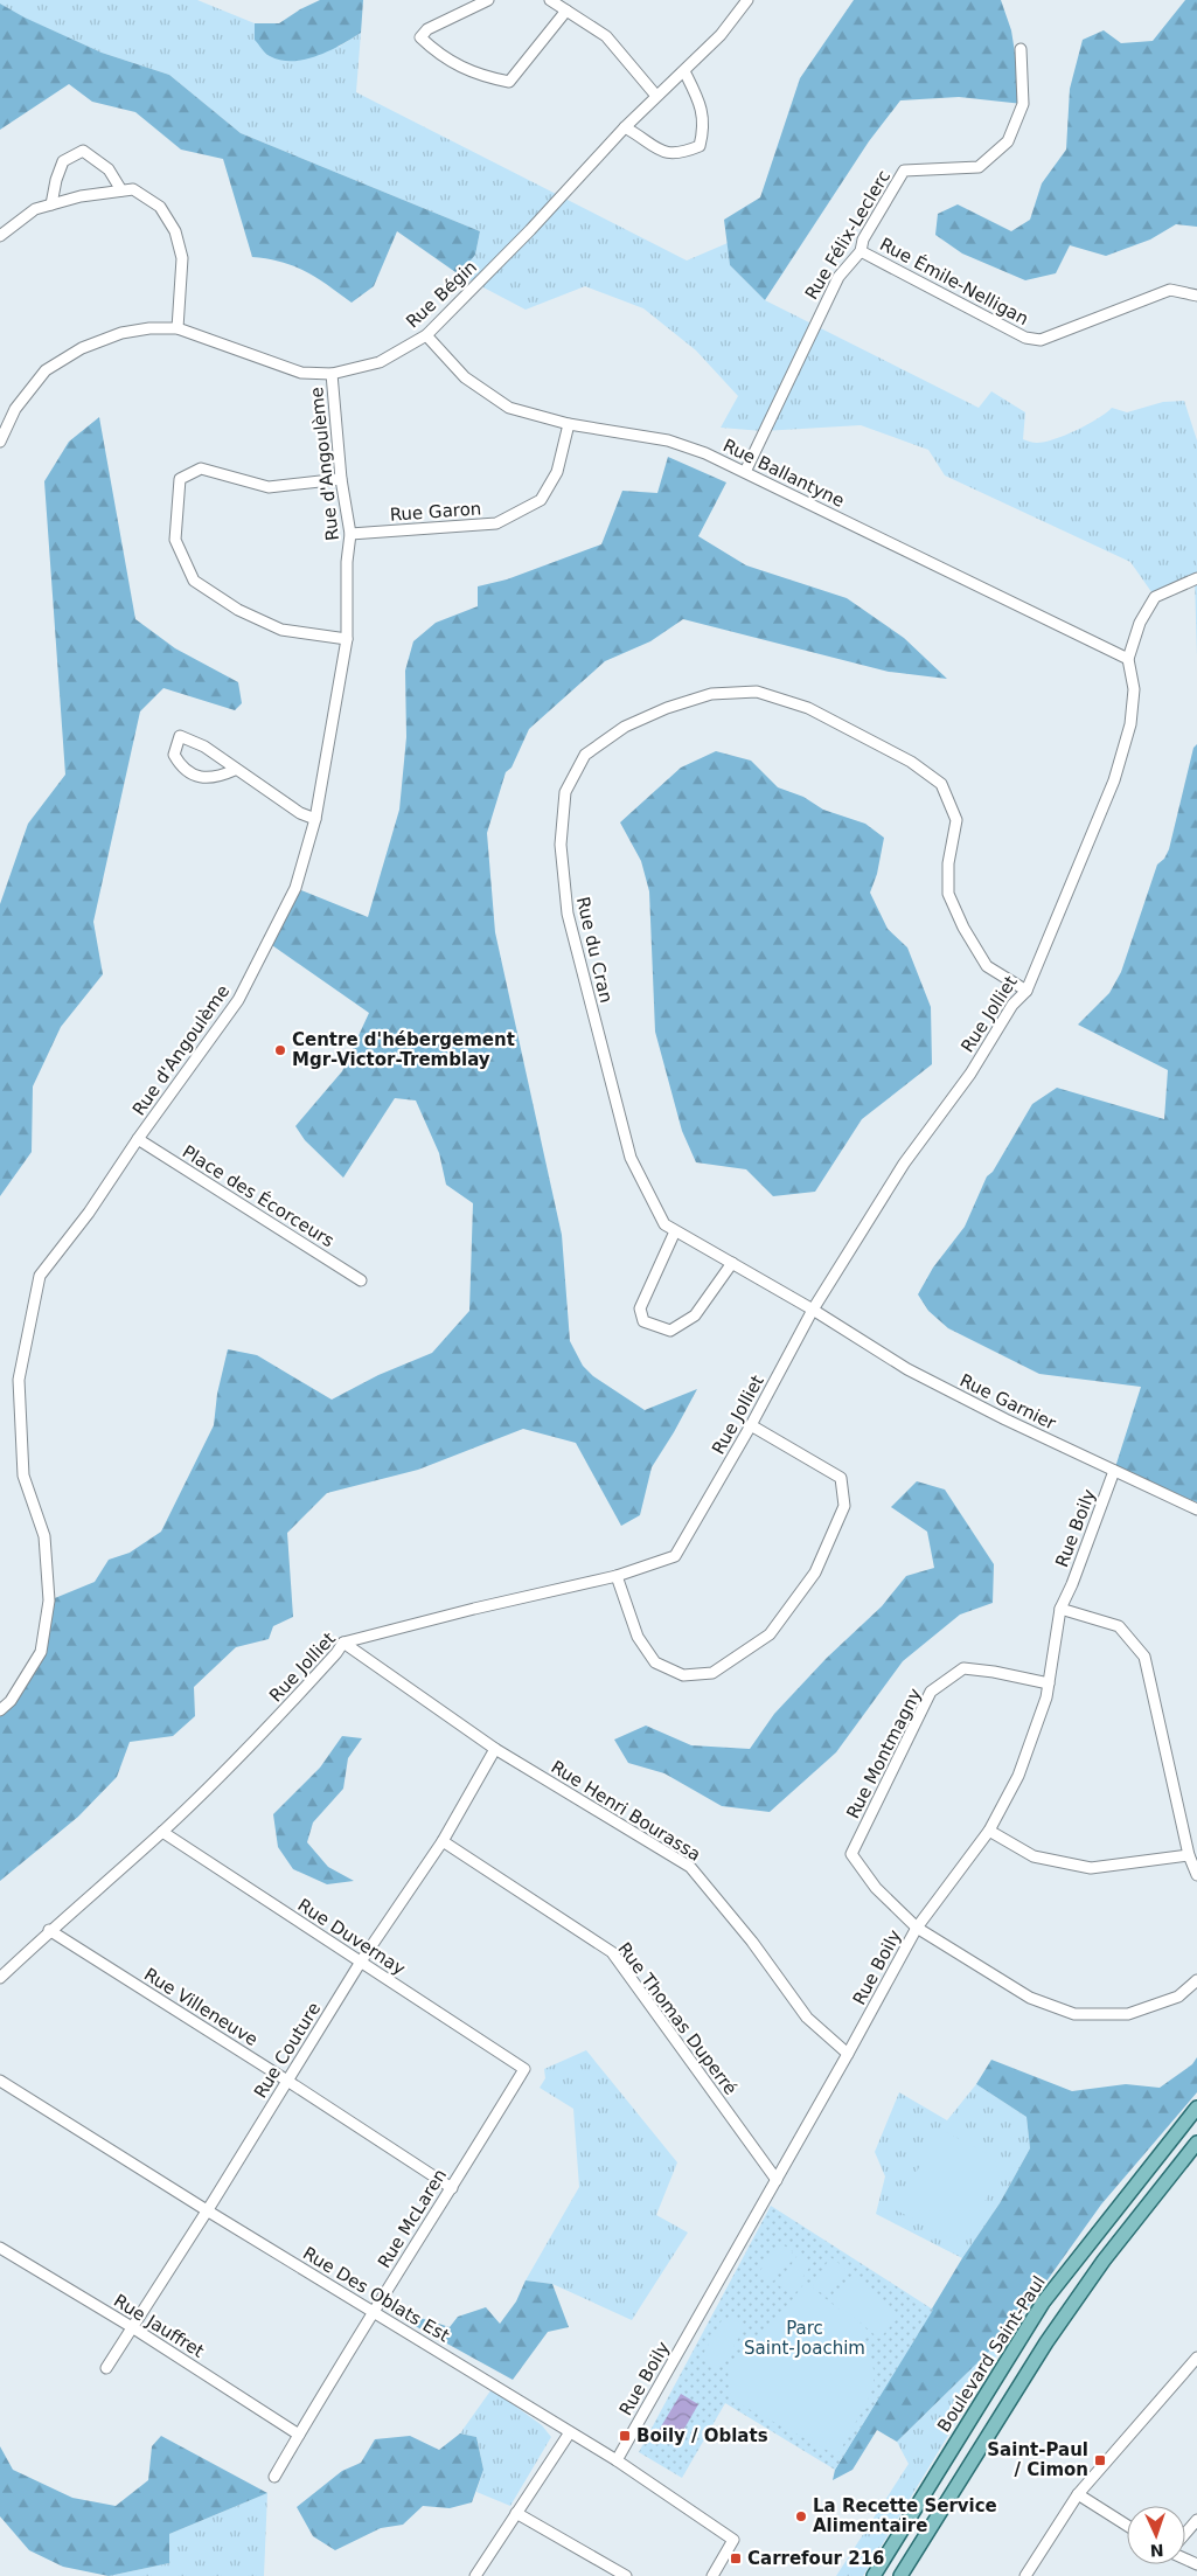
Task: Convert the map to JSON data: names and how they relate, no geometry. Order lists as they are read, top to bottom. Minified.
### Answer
{"streets":{"main road":["Boulevard Saint-Paul"],"street":["Rue Félix-Leclerc","Rue Émile-Nelligan","Rue Bégin","Rue d'Angoulème","Rue Ballantyne","Rue Garon","Rue du Cran","Rue Jolliet","Place des Écorceurs","Rue Garnier","Rue Boily","Rue Montmagny","Rue Henri Bourassa","Rue Duvernay","Rue Villeneuve","Rue Thomas Duperré","Rue Couture","Rue McLaren","Rue Des Oblats Est","Rue Jauffret"]},"crossings":[["Rue Félix-Leclerc","Rue Émile-Nelligan"],["Rue Félix-Leclerc","Rue Ballantyne"],["Rue Bégin","Rue d'Angoulème"],["Rue Bégin","Rue Ballantyne"],["Rue d'Angoulème","Rue Garon"],["Rue d'Angoulème","Place des Écorceurs"],["Rue Ballantyne","Rue Garon"],["Rue Ballantyne","Rue Jolliet"],["Rue du Cran","Rue Jolliet"],["Rue du Cran","Rue Garnier"],["Rue Jolliet","Rue Garnier"],["Rue Jolliet","Rue Henri Bourassa"],["Rue Jolliet","Rue Duvernay"],["Rue Jolliet","Rue Villeneuve"],["Rue Garnier","Rue Boily"],["Rue Boily","Rue Montmagny"],["Rue Boily","Rue Henri Bourassa"],["Rue Boily","Rue Thomas Duperré"],["Rue Boily","Rue Des Oblats Est"],["Rue Henri Bourassa","Rue Couture"],["Rue Duvernay","Rue Couture"],["Rue Duvernay","Rue McLaren"],["Rue Villeneuve","Rue Couture"],["Rue Villeneuve","Rue McLaren"],["Rue Thomas Duperré","Rue Couture"],["Rue Couture","Rue Des Oblats Est"],["Rue Couture","Rue Jauffret"],["Rue McLaren","Rue Des Oblats Est"],["Rue McLaren","Rue Jauffret"]],"parks":["Parc Saint-Joachim"],"places":{"other":["Centre d'hébergement Mgr-Victor-Tremblay","La Recette Service Alimentaire"],"transit":["Boily / Oblats","Saint-Paul / Cimon","Carrefour 216"]},"north":"bottom"}
